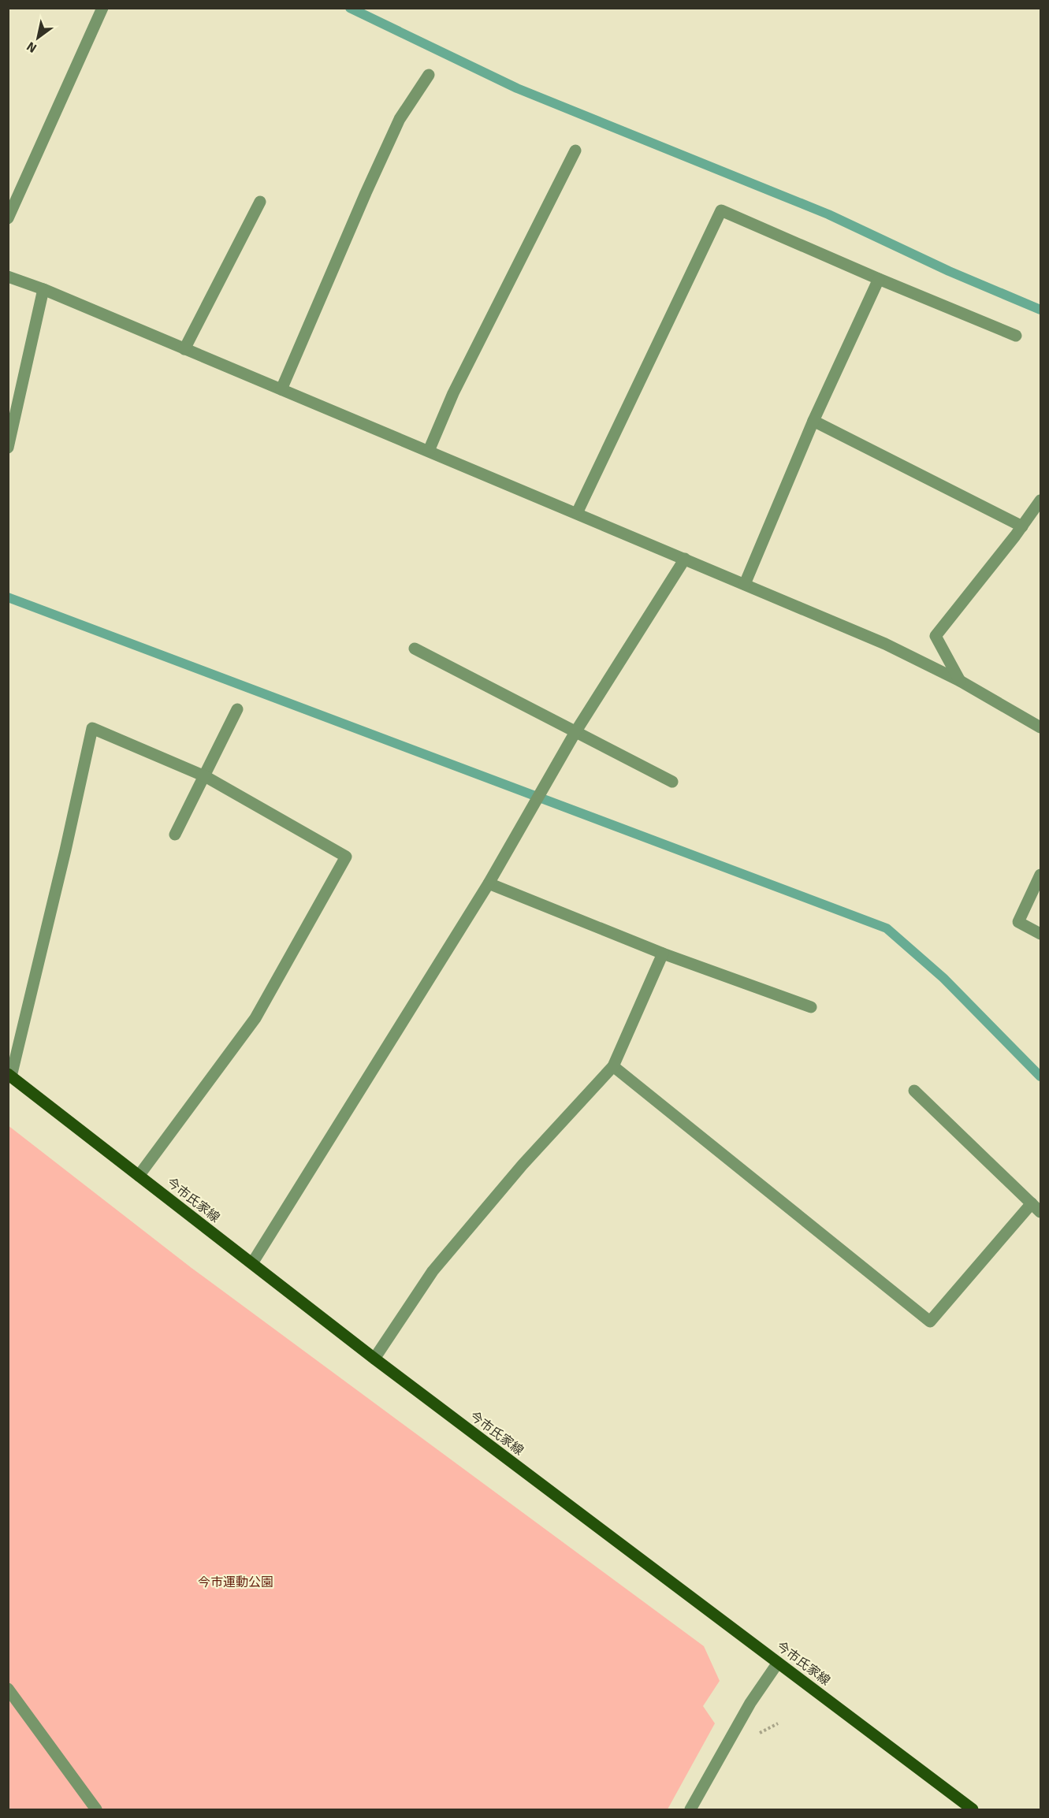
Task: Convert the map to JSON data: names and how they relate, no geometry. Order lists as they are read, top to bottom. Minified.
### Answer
{"streets":{"main road":["今市氏家線"]},"parks":["今市運動公園"],"north":"bottom left"}
